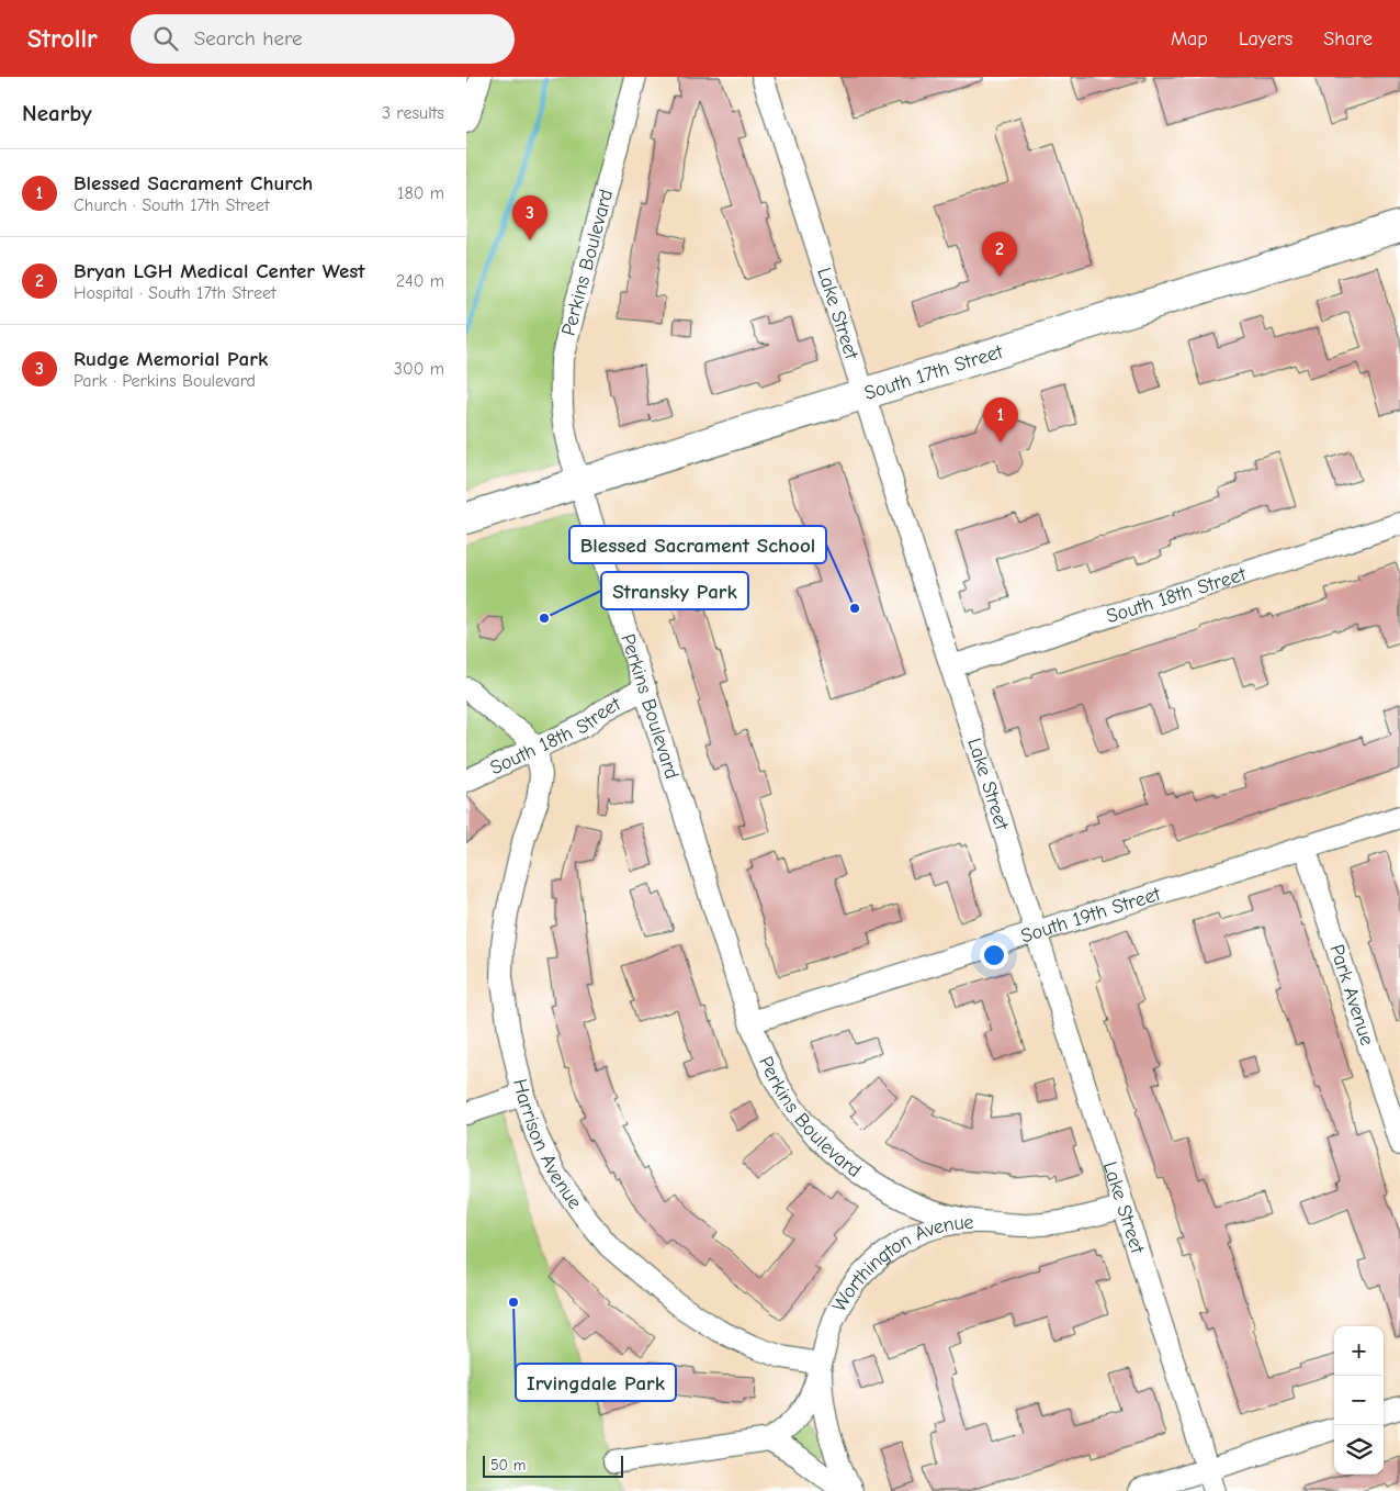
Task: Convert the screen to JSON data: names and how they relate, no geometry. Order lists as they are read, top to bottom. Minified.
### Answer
{"streets":{"main road":["South 17th Street"],"street":["Perkins Boulevard","Lake Street","South 18th Street","South 19th Street","Park Avenue","Harrison Avenue","Worthington Avenue"]},"crossings":[["Perkins Boulevard","South 17th Street"],["Perkins Boulevard","South 18th Street"],["Perkins Boulevard","South 19th Street"],["Perkins Boulevard","Worthington Avenue"],["Lake Street","South 17th Street"],["Lake Street","South 18th Street"],["Lake Street","South 19th Street"],["Lake Street","Worthington Avenue"],["South 18th Street","Harrison Avenue"],["South 19th Street","Park Avenue"],["Harrison Avenue","Worthington Avenue"]],"places":["Blessed Sacrament School","Stransky Park","Irvingdale Park"],"scale_bar":"50 m","page":{"header":"Strollr","search":"Search here","nav":["Map","Layers","Share"],"heading":["Nearby","3 results"],"list":[{"mark":"1","name":"Blessed Sacrament Church","note":"Church · South 17th Street","value":"180 m"},{"mark":"2","name":"Bryan LGH Medical Center West","note":"Hospital · South 17th Street","value":"240 m"},{"mark":"3","name":"Rudge Memorial Park","note":"Park · Perkins Boulevard","value":"300 m"}],"pins":["3","2","1"],"map_buttons":["+","−"],"scale":"50 m"}}
